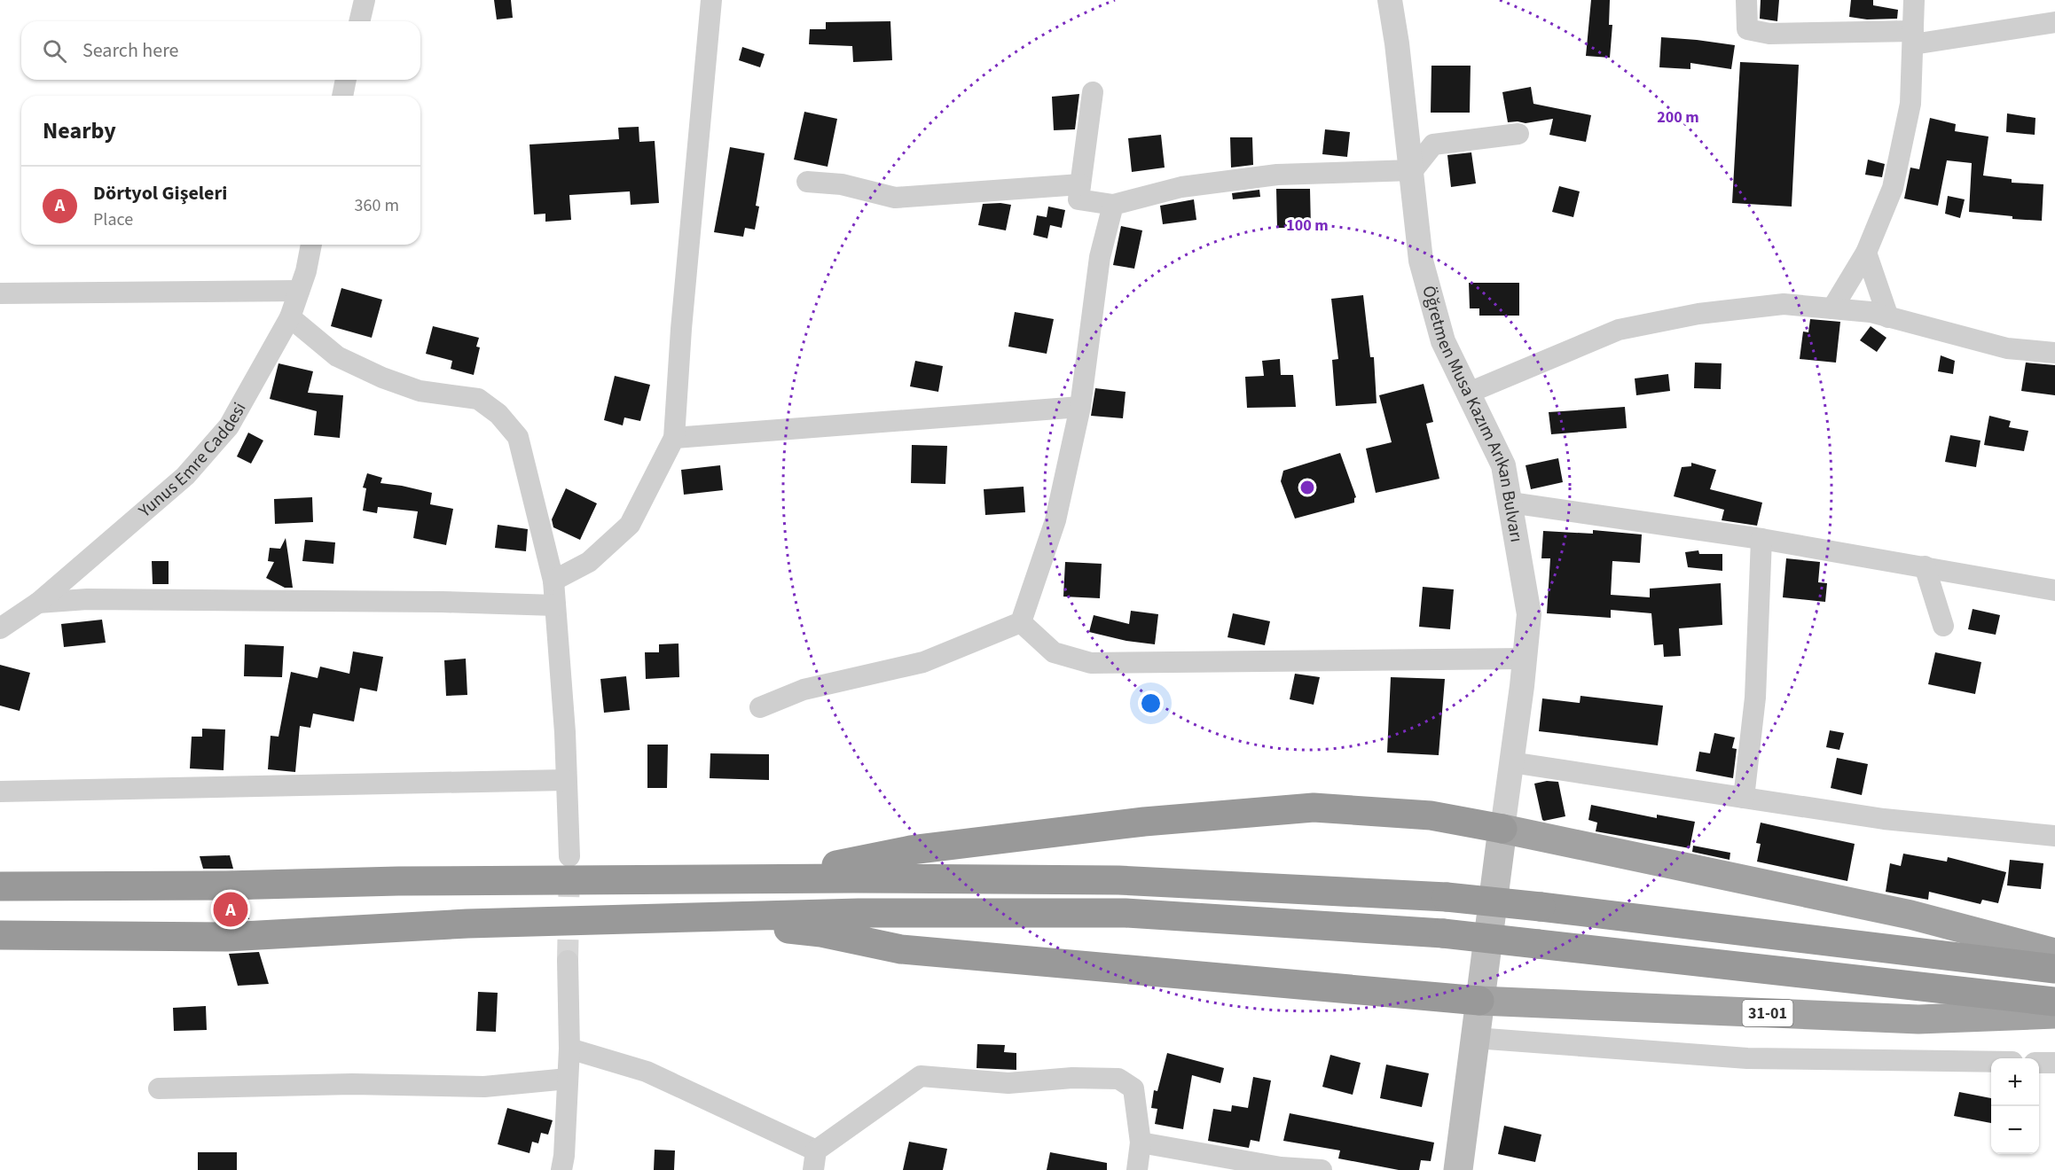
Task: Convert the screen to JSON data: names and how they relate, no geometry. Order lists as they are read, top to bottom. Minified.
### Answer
{"streets":{"highway":["31-01"],"street":["Öğretmen Musa Kazım Arıkan Bulvarı","Yunus Emre Caddesi"]},"page":{"search":"Search here","heading":"Nearby","list":[{"mark":"A","name":"Dörtyol Gişeleri","note":"Place","value":"360 m"}],"pins":"A","map_buttons":["+","−"]},"rings":["200 m","100 m"]}
